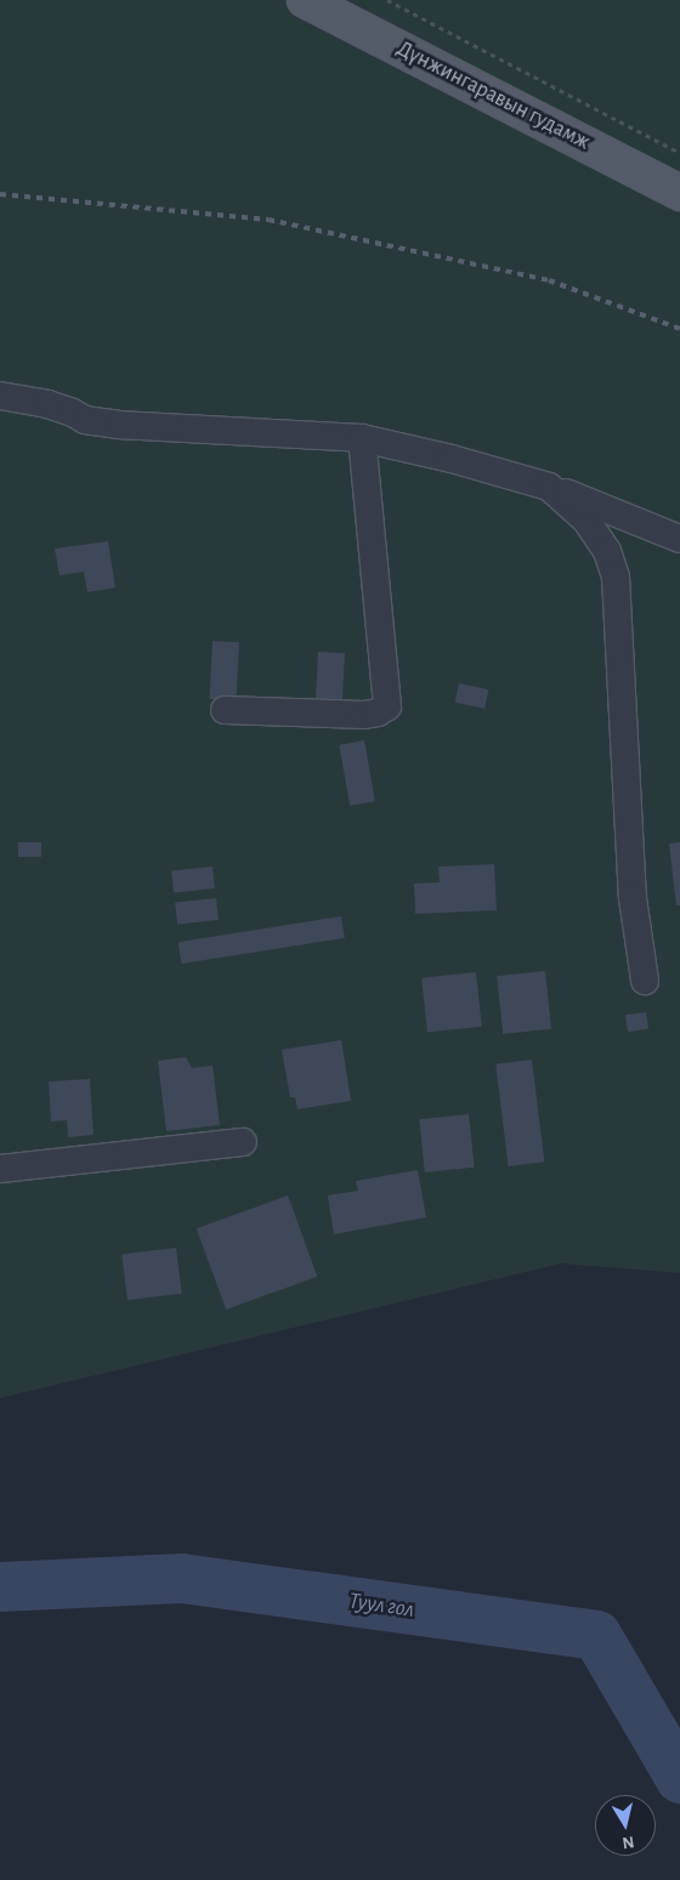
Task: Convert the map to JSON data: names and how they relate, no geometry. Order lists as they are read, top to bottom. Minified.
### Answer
{"streets":{"main road":["Дүнжингаравын гудамж"]},"water":["Туул гол"],"north":"bottom"}
